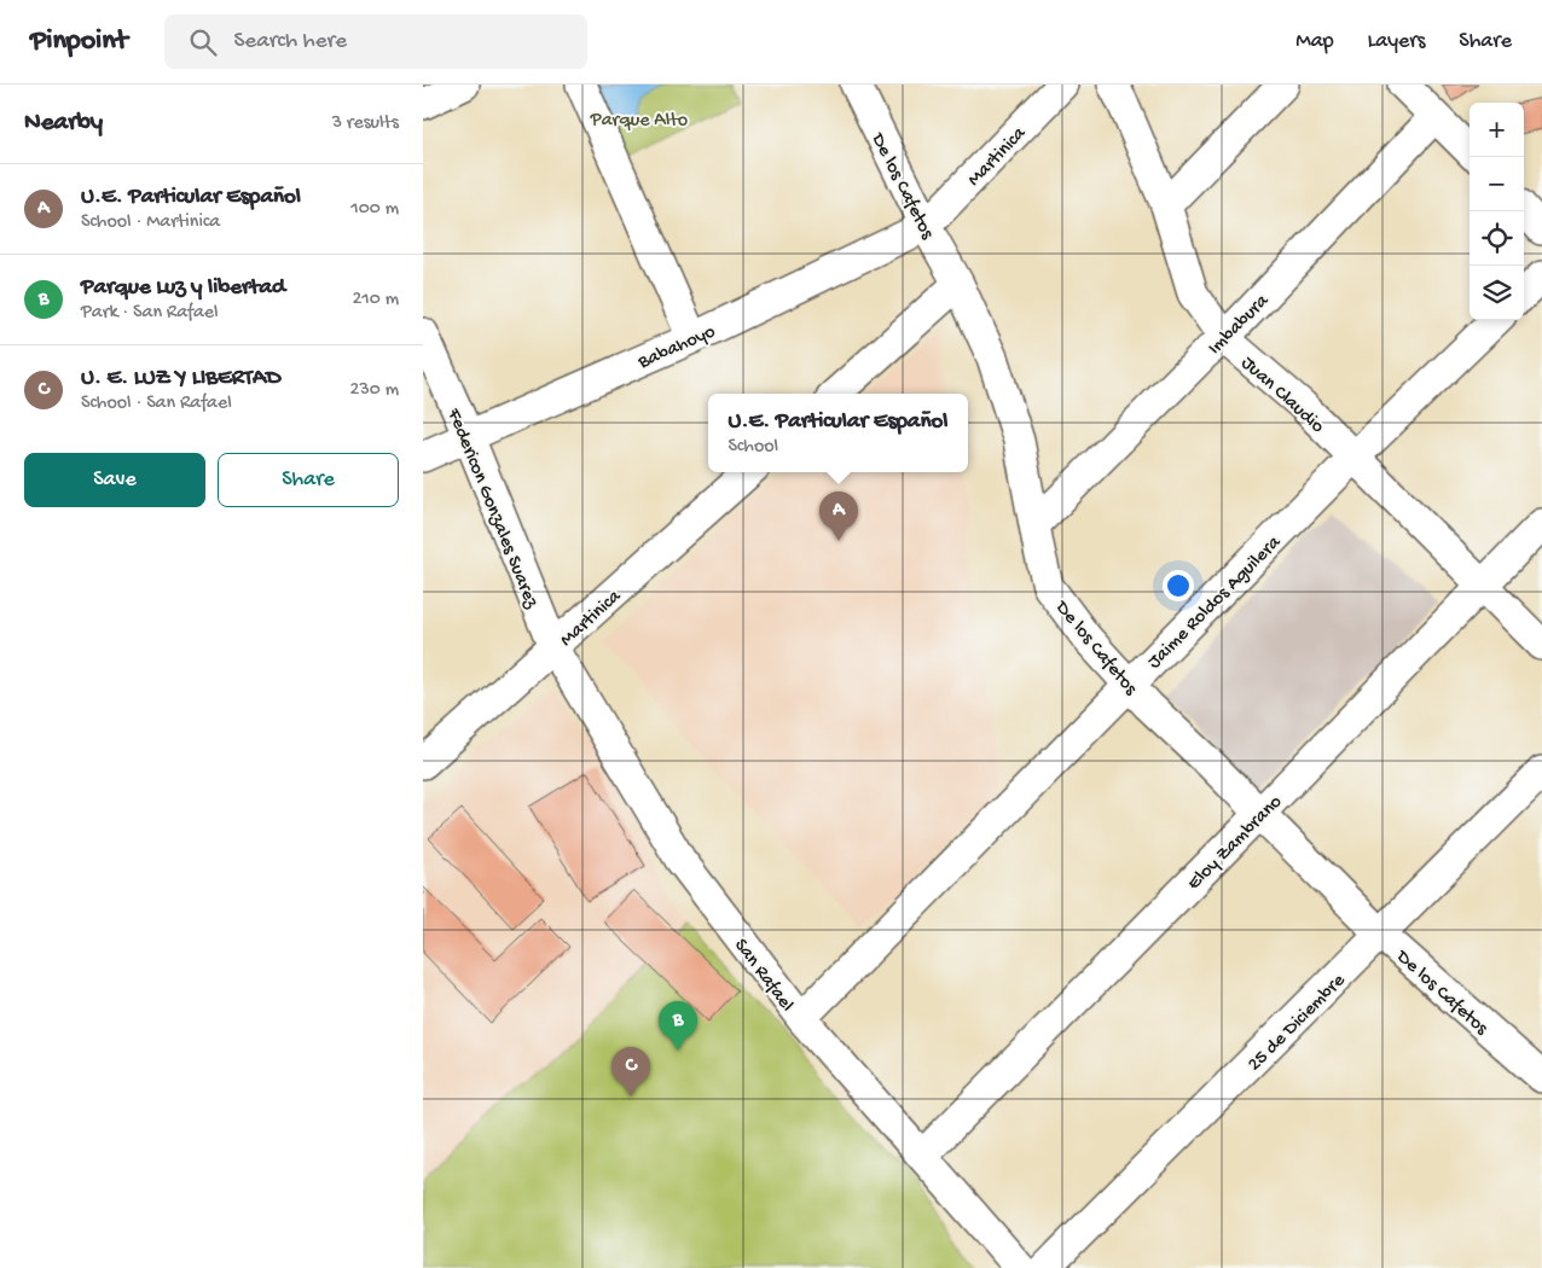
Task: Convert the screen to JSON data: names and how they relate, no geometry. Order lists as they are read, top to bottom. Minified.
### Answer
{"streets":{"street":["Martinica","De los Cafetos","Imbabura","Babahoyo","Juan Claudio","Federicon Gonzales Suarez","Jaime Roldos Aguilera","Eloy Zambrano","San Rafael","25 de Diciembre"]},"crossings":[["Martinica","De los Cafetos"],["Martinica","Babahoyo"],["Martinica","Federicon Gonzales Suarez"],["Martinica","San Rafael"],["De los Cafetos","Imbabura"],["De los Cafetos","Babahoyo"],["De los Cafetos","Jaime Roldos Aguilera"],["De los Cafetos","Eloy Zambrano"],["De los Cafetos","25 de Diciembre"],["Imbabura","Juan Claudio"],["Babahoyo","Federicon Gonzales Suarez"],["Juan Claudio","Jaime Roldos Aguilera"],["Juan Claudio","Eloy Zambrano"],["Federicon Gonzales Suarez","San Rafael"],["Jaime Roldos Aguilera","San Rafael"],["Eloy Zambrano","San Rafael"]],"parks":["Parque Alto"],"page":{"header":"Pinpoint","search":"Search here","nav":["Map","Layers","Share"],"heading":["Nearby","3 results"],"map_buttons":["+","−"],"list":[{"mark":"A","name":"U.E. Particular Español","note":"School · Martinica","value":"100 m"},{"mark":"B","name":"Parque Luz y libertad","note":"Park · San Rafael","value":"210 m"},{"mark":"C","name":"U. E. LUZ Y LIBERTAD","note":"School · San Rafael","value":"230 m"}],"popup":["U.E. Particular Español","School"],"buttons":["Save","Share"],"pins":["A","B","C"]}}
